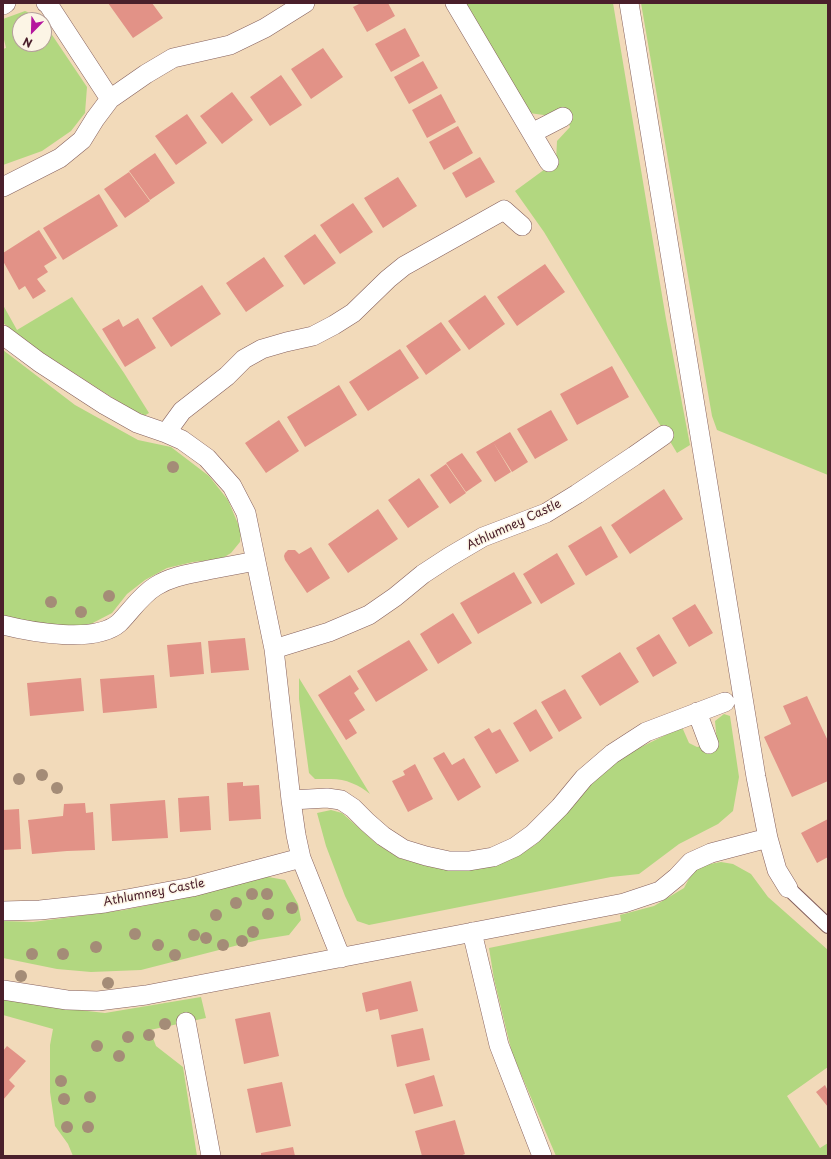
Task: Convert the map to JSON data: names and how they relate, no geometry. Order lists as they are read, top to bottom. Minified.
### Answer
{"streets":{"street":["Athlumney Castle"]},"north":"bottom left"}
